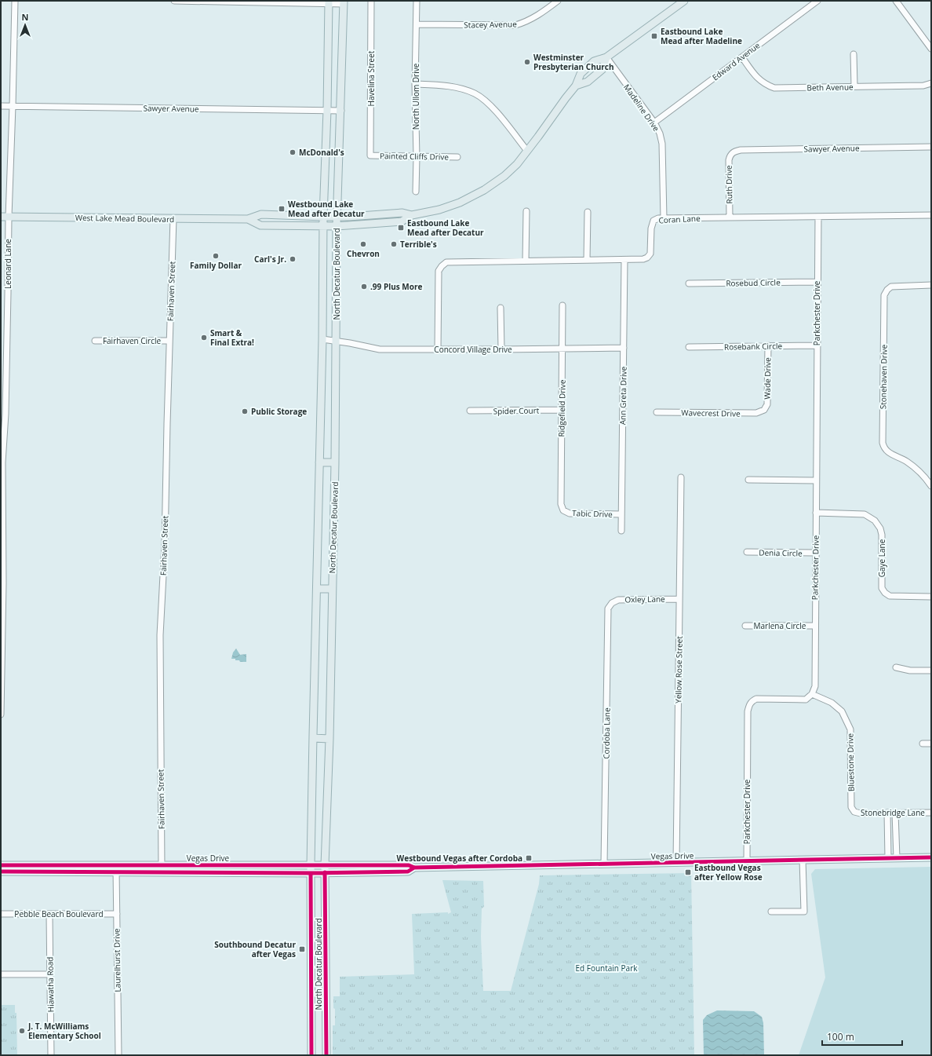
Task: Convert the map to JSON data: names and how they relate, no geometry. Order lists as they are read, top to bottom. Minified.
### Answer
{"streets":{"main road":["West Lake Mead Boulevard","North Decatur Boulevard","Vegas Drive"],"street":["Stacey Avenue","Edward Avenue","Havelina Street","Beth Avenue","North Ullom Drive","Madeline Drive","Sawyer Avenue","Painted Cliffs Drive","Ruth Drive","Coran Lane","Leonard Lane","Rosebud Circle","Fairhaven Street","Parkchester Drive","Fairhaven Circle","Rosebank Circle","Concord Village Drive","Stonehaven Drive","Wade Drive","Ann Greta Drive","Ridgefield Drive","Spider Court","Wavecrest Drive","Tabic Drive","Denia Circle","Gaye Lane","Oxley Lane","Marlena Circle","Yellow Rose Street","Cordoba Lane","Bluestone Drive","Stonebridge Lane","Pebble Beach Boulevard","Laurelhurst Drive","Hiawatha Road"]},"crossings":[["Stacey Avenue","North Ullom Drive"],["Edward Avenue","Beth Avenue"],["Edward Avenue","Madeline Drive"],["Havelina Street","Painted Cliffs Drive"],["North Ullom Drive","Painted Cliffs Drive"],["Madeline Drive","West Lake Mead Boulevard"],["Madeline Drive","Coran Lane"],["Sawyer Avenue","Ruth Drive"],["Sawyer Avenue","Leonard Lane"],["Sawyer Avenue","North Decatur Boulevard"],["Ruth Drive","Coran Lane"],["West Lake Mead Boulevard","Leonard Lane"],["West Lake Mead Boulevard","North Decatur Boulevard"],["West Lake Mead Boulevard","Fairhaven Street"],["Coran Lane","Parkchester Drive"],["Coran Lane","Concord Village Drive"],["Coran Lane","Ann Greta Drive"],["North Decatur Boulevard","Concord Village Drive"],["North Decatur Boulevard","Vegas Drive"],["Rosebud Circle","Parkchester Drive"],["Fairhaven Street","Fairhaven Circle"],["Fairhaven Street","Vegas Drive"],["Parkchester Drive","Rosebank Circle"],["Parkchester Drive","Denia Circle"],["Parkchester Drive","Gaye Lane"],["Parkchester Drive","Marlena Circle"],["Parkchester Drive","Bluestone Drive"],["Parkchester Drive","Vegas Drive"],["Rosebank Circle","Wade Drive"],["Concord Village Drive","Ann Greta Drive"],["Concord Village Drive","Ridgefield Drive"],["Wade Drive","Wavecrest Drive"],["Ann Greta Drive","Tabic Drive"],["Ridgefield Drive","Spider Court"],["Ridgefield Drive","Tabic Drive"],["Oxley Lane","Yellow Rose Street"],["Oxley Lane","Cordoba Lane"],["Yellow Rose Street","Vegas Drive"],["Cordoba Lane","Vegas Drive"],["Bluestone Drive","Stonebridge Lane"],["Vegas Drive","Laurelhurst Drive"],["Pebble Beach Boulevard","Laurelhurst Drive"],["Pebble Beach Boulevard","Hiawatha Road"]],"parks":["Ed Fountain Park"],"places":{"transit":["Eastbound Lake Mead after Madeline","Westbound Lake Mead after Decatur","Eastbound Lake Mead after Decatur","Westbound Vegas after Cordoba","Eastbound Vegas after Yellow Rose","Southbound Decatur after Vegas"],"other":["Westminster Presbyterian Church","McDonald's","Chevron","Terrible's","Family Dollar","Carl's Jr.",".99 Plus More","Smart & Final Extra!","Public Storage","J. T. McWilliams Elementary School"]},"scale_bar":"100 m","north":"top"}
